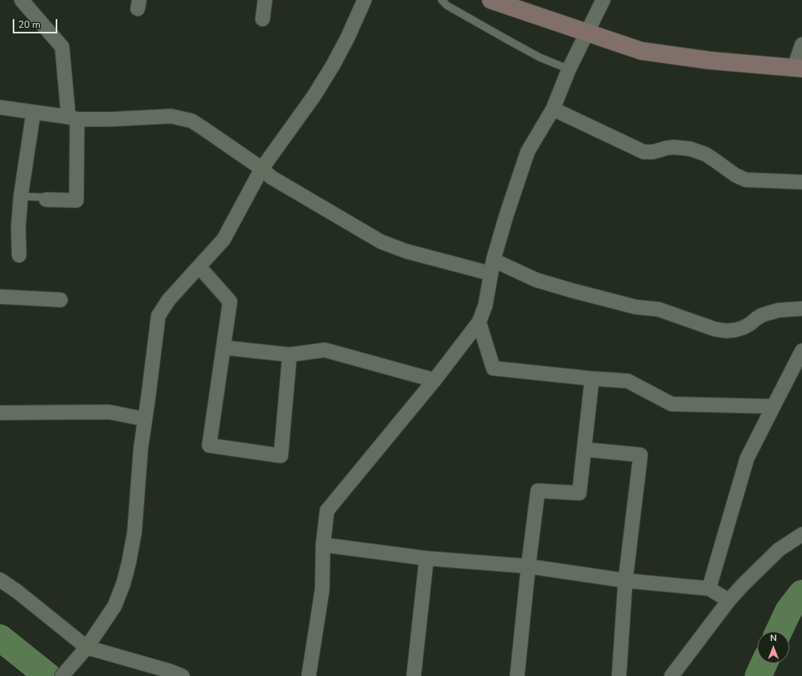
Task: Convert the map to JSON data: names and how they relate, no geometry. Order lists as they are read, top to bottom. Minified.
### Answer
{"scale_bar":"20 m","north":"top"}
